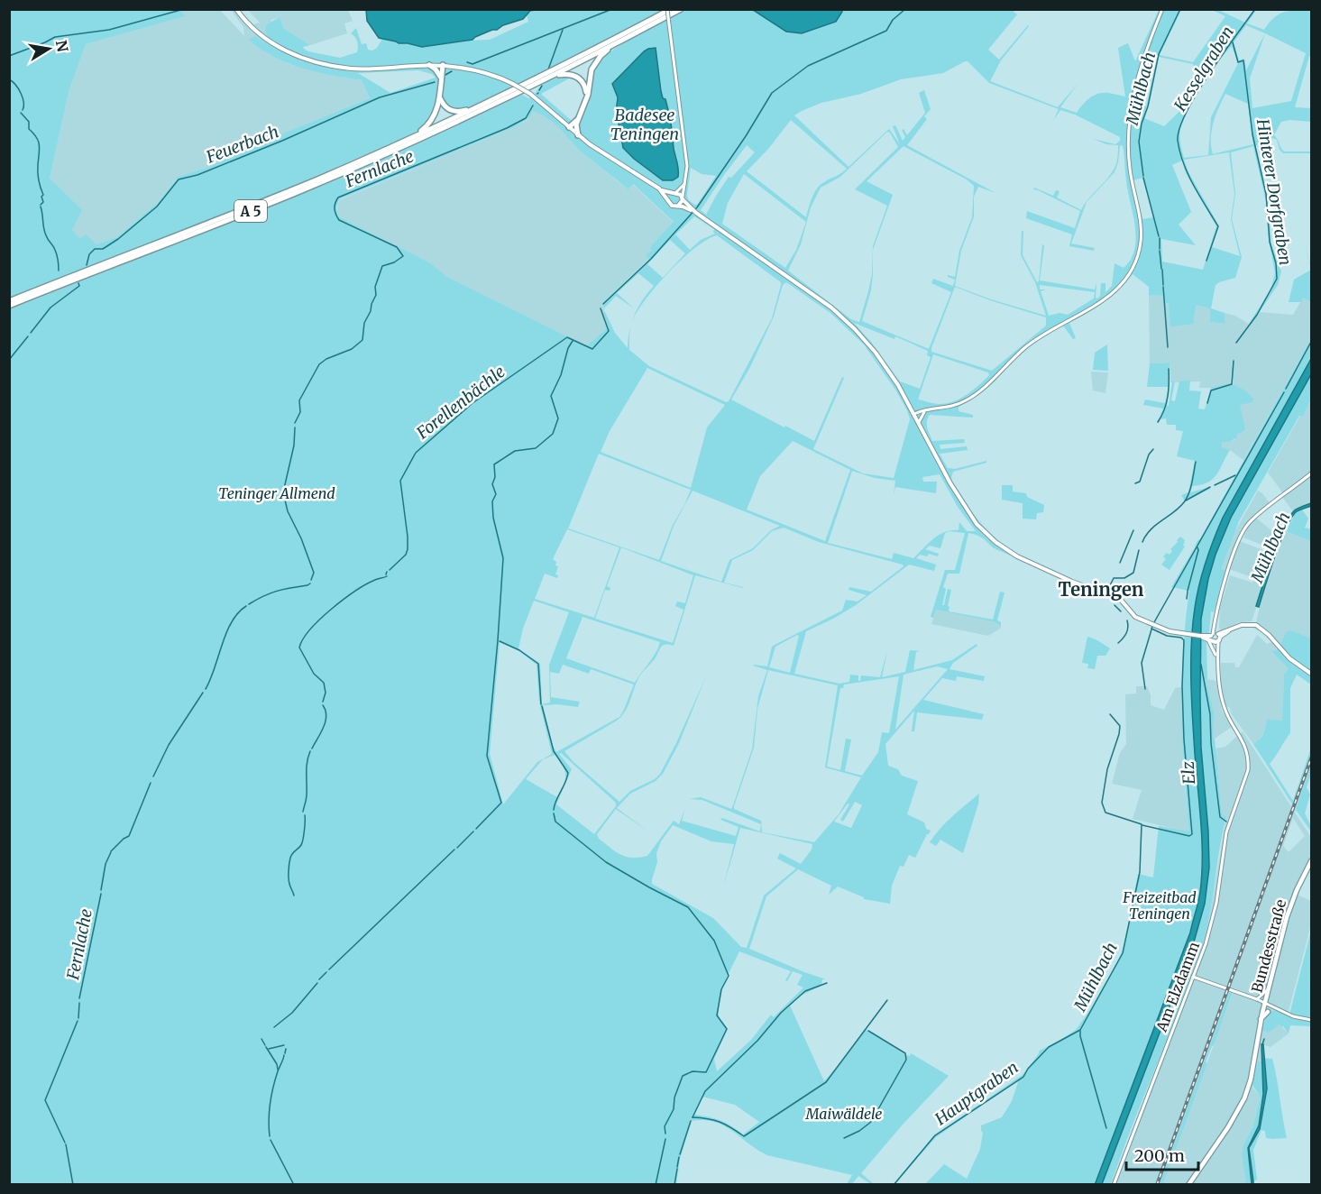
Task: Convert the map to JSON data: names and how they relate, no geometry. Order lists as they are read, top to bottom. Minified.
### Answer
{"streets":{"highway":["A 5"],"main road":["Bundesstraße"],"street":["Am Elzdamm"]},"districts":["Teningen"],"water":["Kesselgraben","Mühlbach","Badesee Teningen","Feuerbach","Fernlache","Hinterer Dorfgraben","Forellenbächle","Elz","Hauptgraben"],"parks":["Teninger Allmend","Freizeitbad Teningen","Maiwäldele"],"scale_bar":"200 m","north":"right"}
